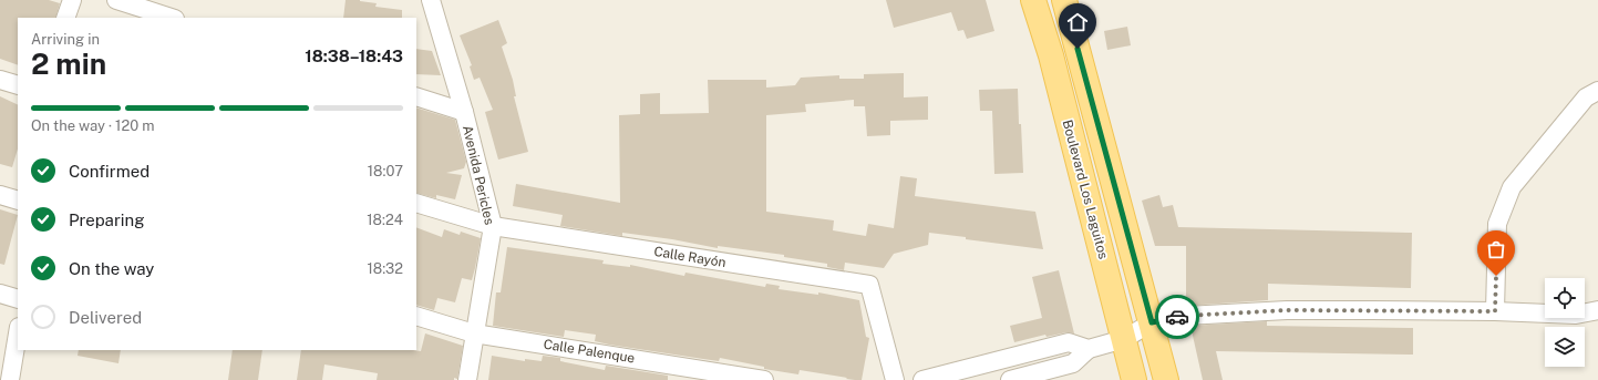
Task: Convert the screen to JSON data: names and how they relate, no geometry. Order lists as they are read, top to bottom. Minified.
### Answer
{"streets":{"main road":["Boulevard Los Laguitos"],"street":["Avenida Pericles","Calle Rayón","Calle Palenque"]},"crossings":[["Avenida Pericles","Calle Rayón"],["Avenida Pericles","Calle Palenque"]],"page":{"heading":["2 min","Arriving in","18:38–18:43"],"bar":"On the way · 120 m","list":[["Confirmed","18:07"],["Preparing","18:24"],["On the way","18:32"],"Delivered"]}}
